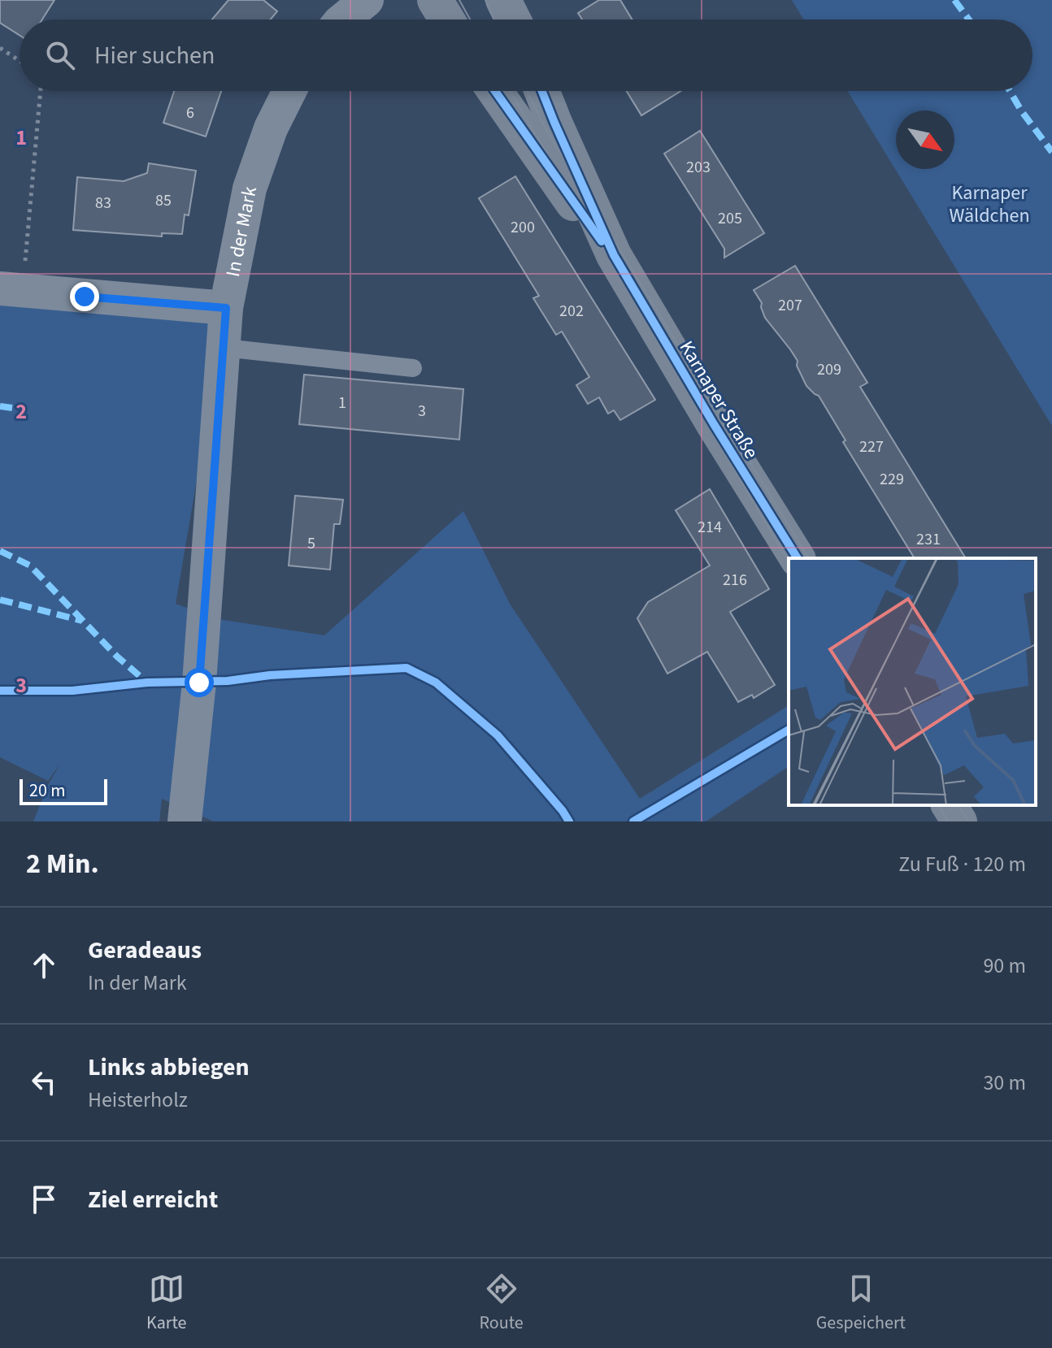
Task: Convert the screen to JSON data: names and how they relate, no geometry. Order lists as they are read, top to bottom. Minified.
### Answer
{"streets":{"main road":["Karnaper Straße"],"street":["In der Mark"]},"parks":["Karnaper Wäldchen"],"house_numbers":["6","203","85","83","205","200","207","202","209","1","3","227","229","214","231","5","216"],"scale_bar":"20 m","north":"bottom right","page":{"search":"Hier suchen","scale":"20 m","heading":["2 Min.","Zu Fuß · 120 m"],"list":[["Geradeaus","In der Mark","90 m"],["Links abbiegen","Heisterholz","30 m"],"Ziel erreicht"],"nav":["Karte","Route","Gespeichert"]},"grid":{"rows":["1","2","3"]}}
